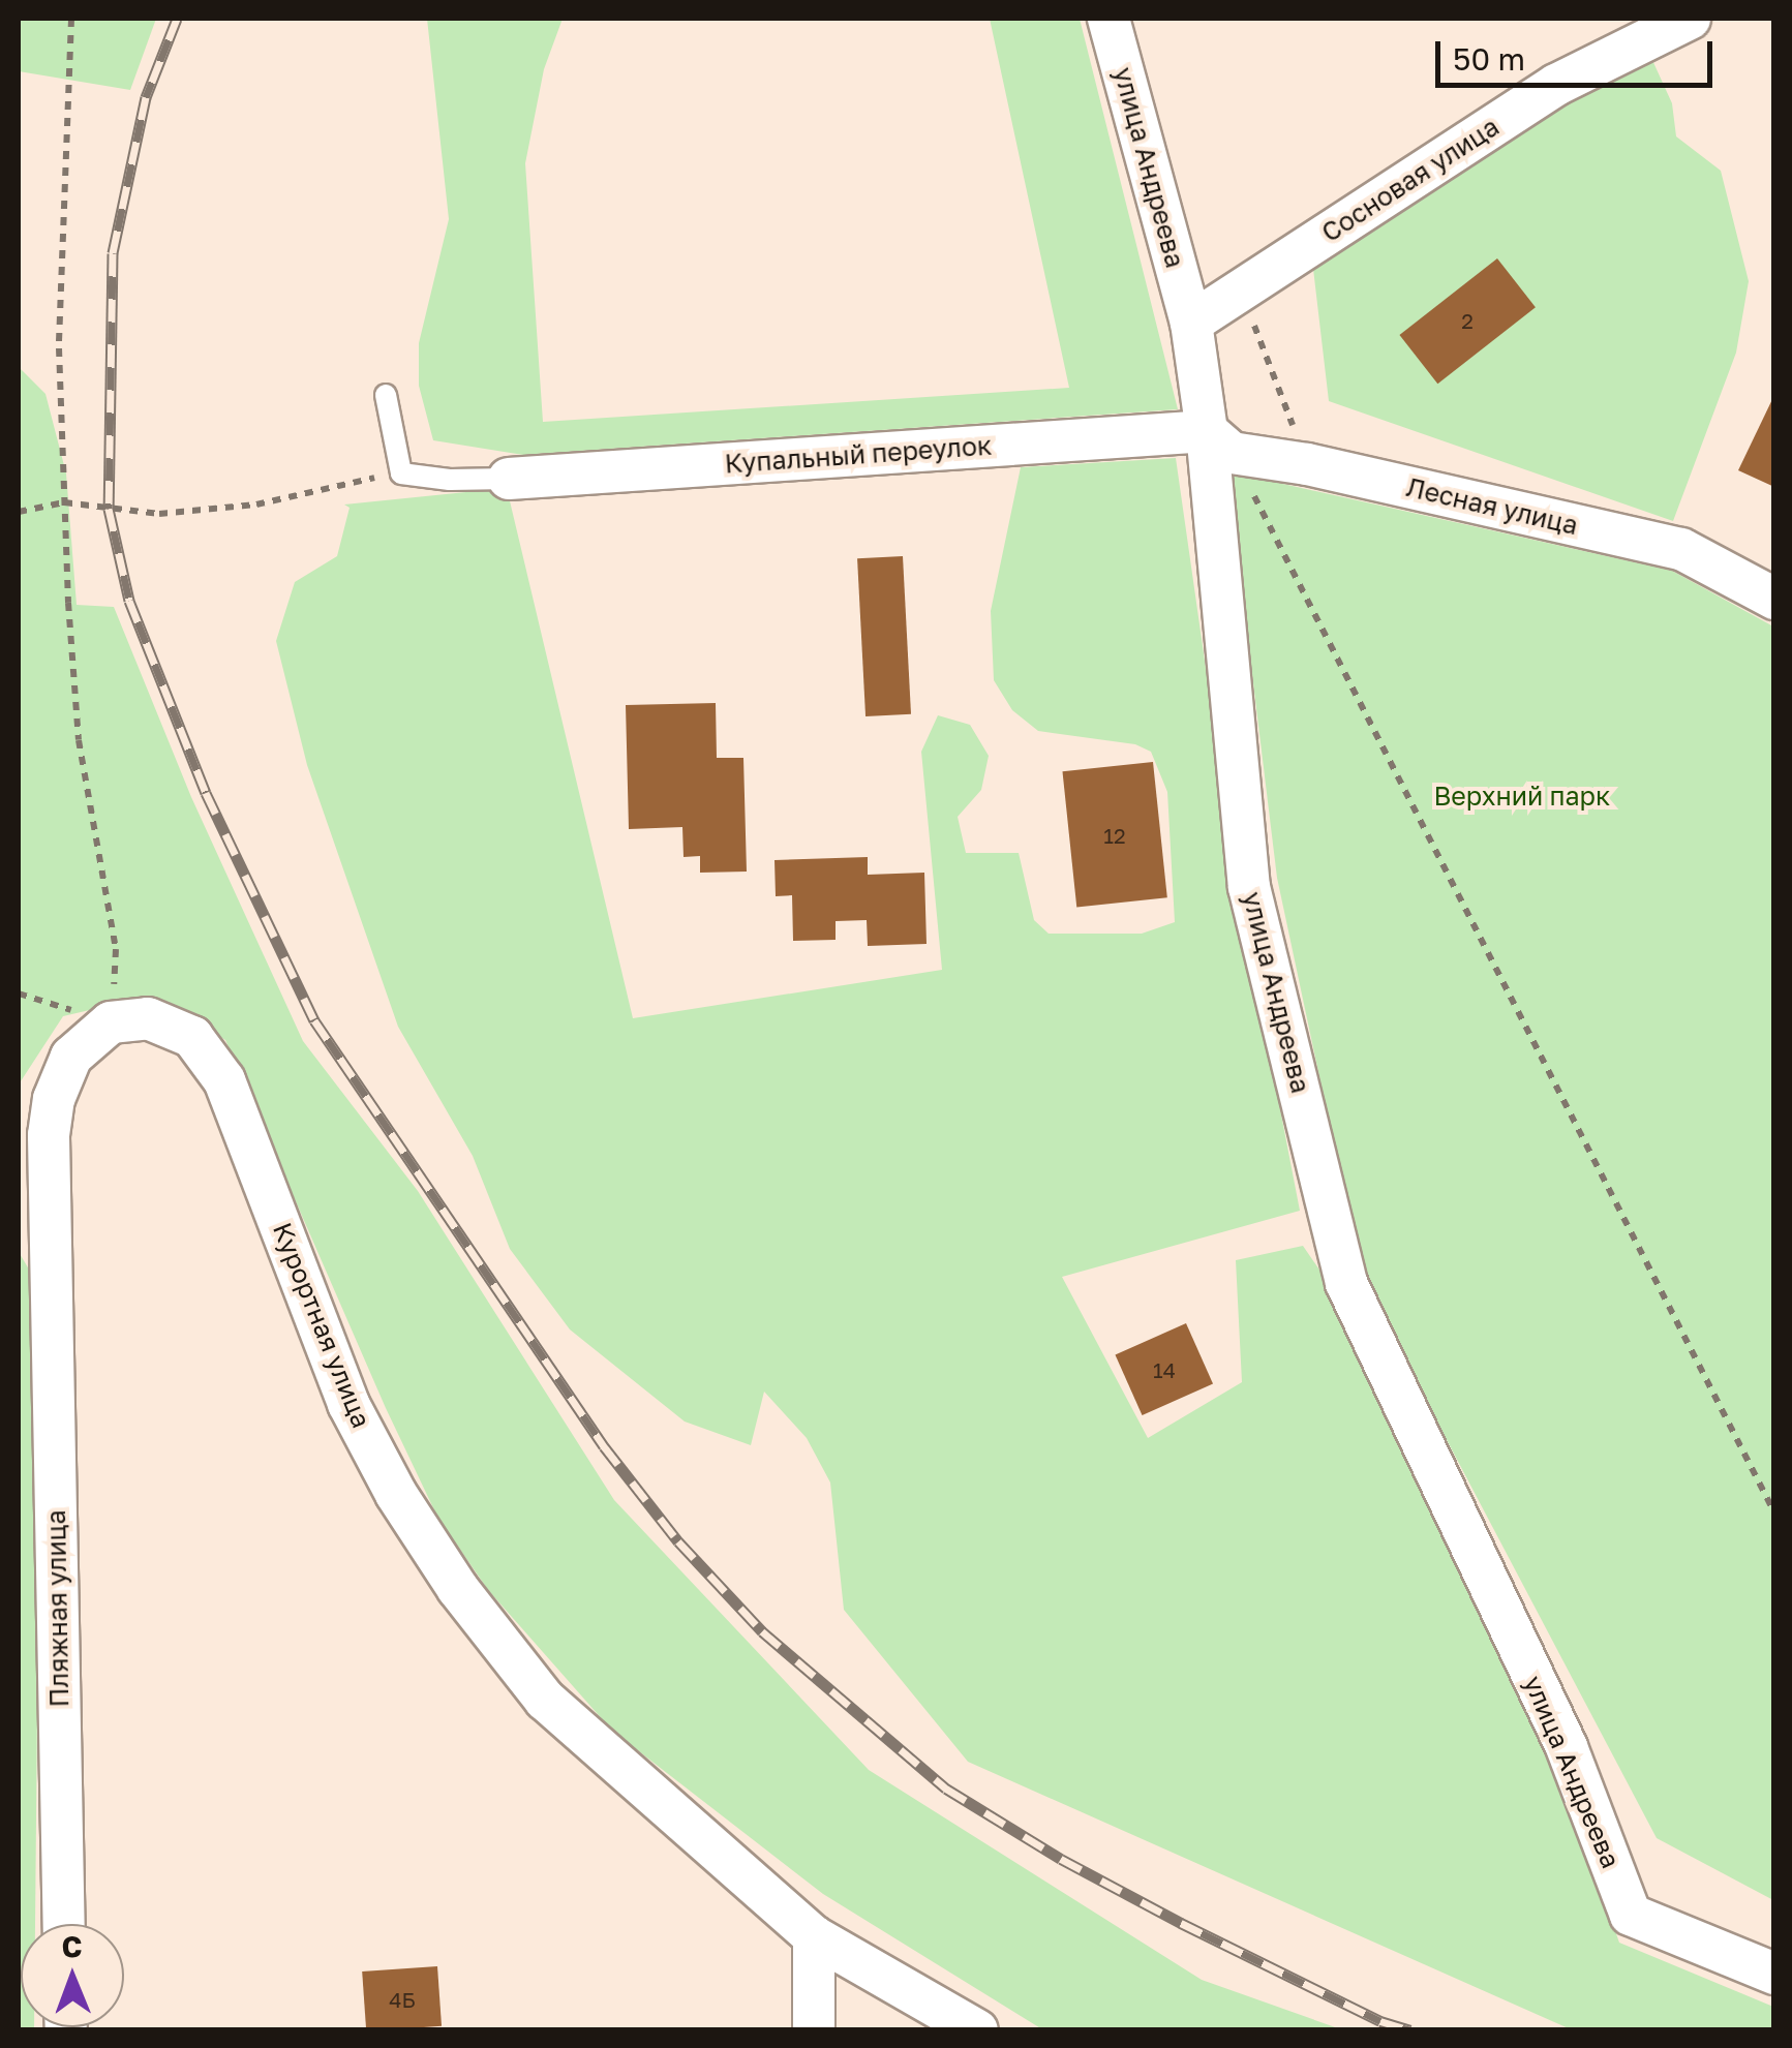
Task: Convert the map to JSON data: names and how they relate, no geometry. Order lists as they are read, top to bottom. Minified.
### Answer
{"streets":{"street":["улица Андреева","Сосновая улица","Купальный переулок","Лесная улица","Курортная улица","Пляжная улица"]},"crossings":[["улица Андреева","Сосновая улица"],["улица Андреева","Купальный переулок"],["улица Андреева","Лесная улица"],["Купальный переулок","Лесная улица"],["Курортная улица","Пляжная улица"]],"parks":["Верхний парк"],"house_numbers":["2","12","14","4Б"],"scale_bar":"50 m","north":"top"}
